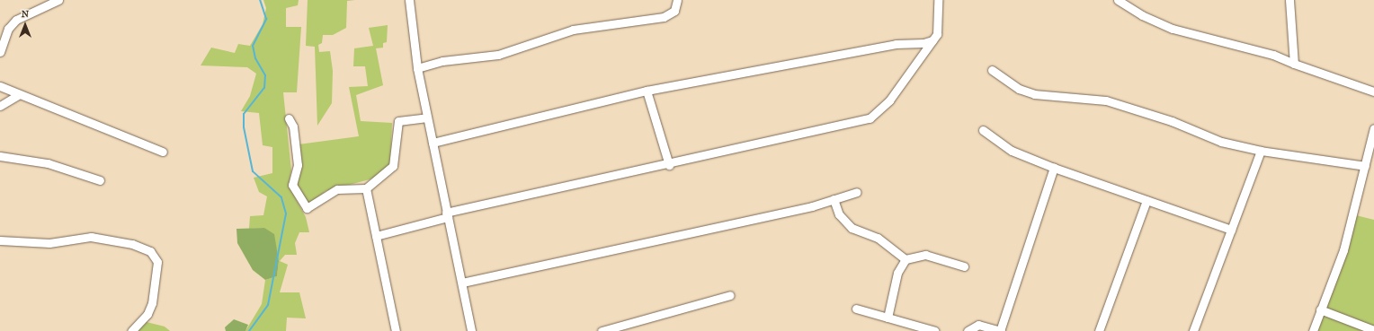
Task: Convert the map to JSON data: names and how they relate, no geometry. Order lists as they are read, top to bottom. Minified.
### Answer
{"north":"top"}
